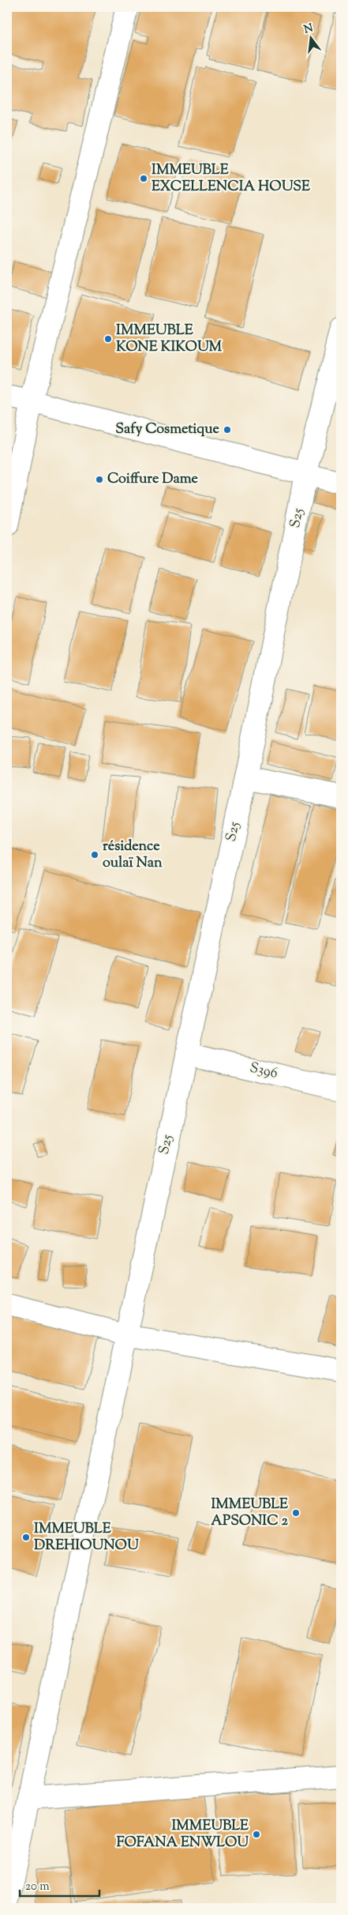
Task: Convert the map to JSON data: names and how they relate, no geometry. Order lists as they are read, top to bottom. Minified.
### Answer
{"streets":{"street":["S25","S396"]},"crossings":[["S25","S396"]],"places":["IMMEUBLE EXCELLENCIA HOUSE","IMMEUBLE KONE KIKOUM","Safy Cosmetique","Coiffure Dame","résidence oulaï Nan","IMMEUBLE APSONIC 2","IMMEUBLE DREHIOUNOU","IMMEUBLE FOFANA ENWLOU"],"scale_bar":"20 m","north":"top"}
